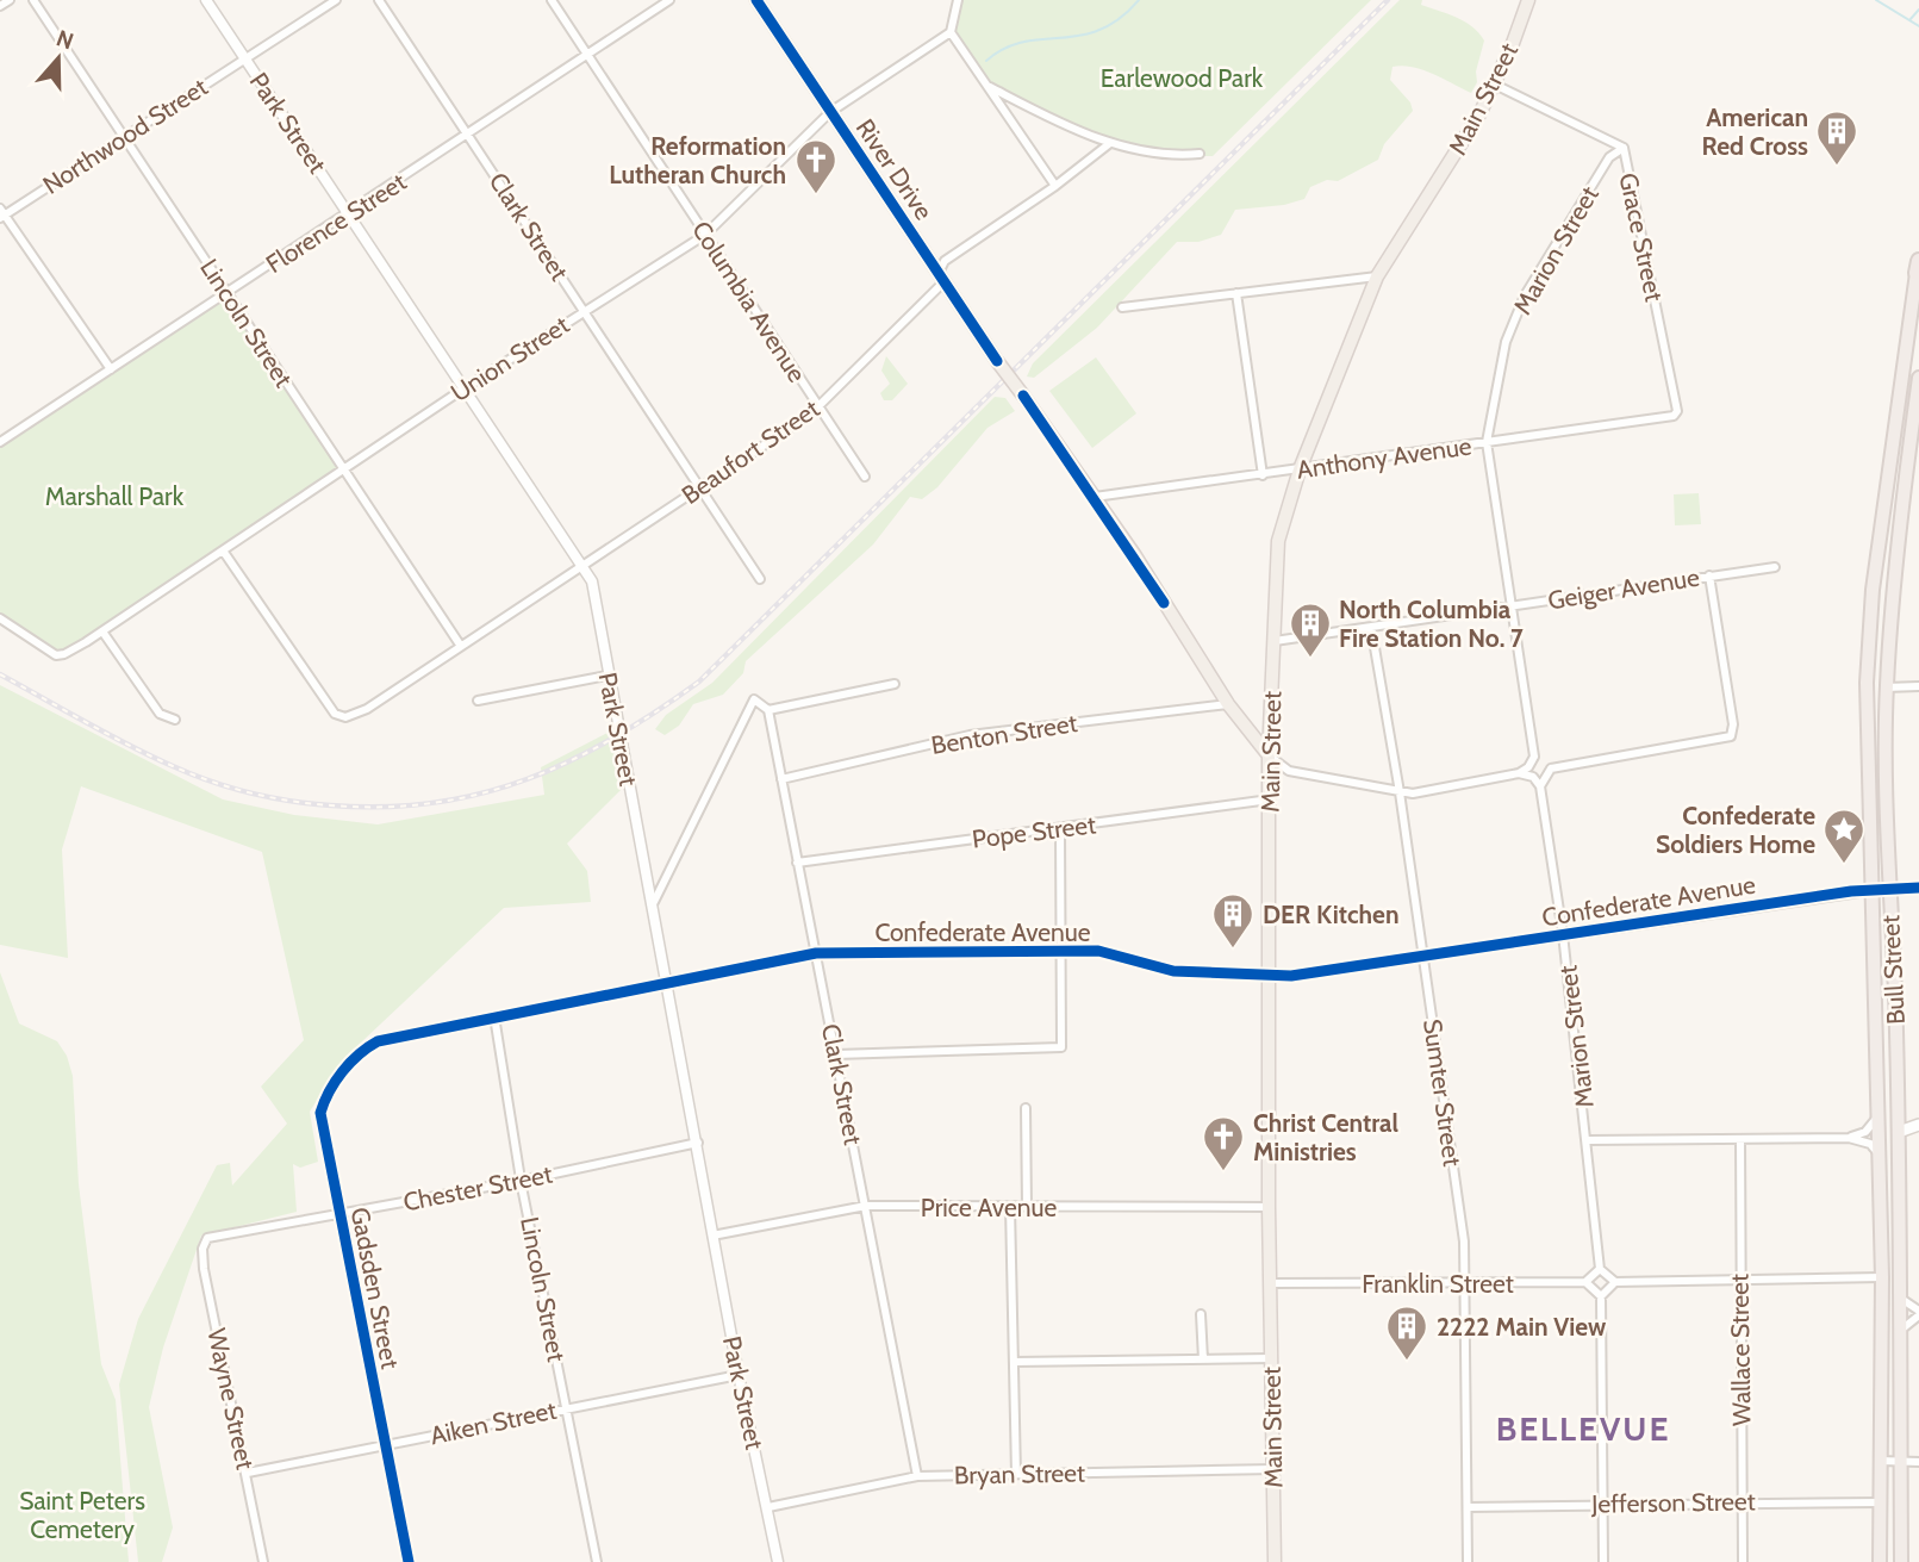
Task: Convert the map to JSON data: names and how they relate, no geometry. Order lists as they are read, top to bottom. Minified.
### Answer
{"streets":{"highway":["Bull Street"],"main road":["Main Street","River Drive"],"street":["Park Street","Northwood Street","Florence Street","Clark Street","Grace Street","Marion Street","Columbia Avenue","Lincoln Street","Union Street","Beaufort Street","Anthony Avenue","Geiger Avenue","Benton Street","Pope Street","Confederate Avenue","Sumter Street","Chester Street","Price Avenue","Franklin Street","Gadsden Street","Wallace Street","Wayne Street","Aiken Street","Bryan Street","Jefferson Street"]},"crossings":[["Main Street","River Drive"],["Main Street","Grace Street"],["Main Street","Anthony Avenue"],["Main Street","Geiger Avenue"],["Main Street","Pope Street"],["Main Street","Confederate Avenue"],["Main Street","Price Avenue"],["Main Street","Franklin Street"],["Main Street","Bryan Street"],["Park Street","Northwood Street"],["Park Street","Florence Street"],["Park Street","Union Street"],["Park Street","Beaufort Street"],["Park Street","Confederate Avenue"],["Park Street","Chester Street"],["Park Street","Price Avenue"],["Park Street","Aiken Street"],["Park Street","Bryan Street"],["Northwood Street","Lincoln Street"],["River Drive","Union Street"],["River Drive","Beaufort Street"],["River Drive","Anthony Avenue"],["River Drive","Benton Street"],["Florence Street","Clark Street"],["Florence Street","Columbia Avenue"],["Florence Street","Lincoln Street"],["Clark Street","Union Street"],["Clark Street","Beaufort Street"],["Clark Street","Benton Street"],["Clark Street","Pope Street"],["Clark Street","Confederate Avenue"],["Clark Street","Price Avenue"],["Clark Street","Bryan Street"],["Grace Street","Marion Street"],["Grace Street","Anthony Avenue"],["Marion Street","Anthony Avenue"],["Marion Street","Geiger Avenue"],["Marion Street","Confederate Avenue"],["Columbia Avenue","Union Street"],["Columbia Avenue","Beaufort Street"],["Lincoln Street","Union Street"],["Lincoln Street","Beaufort Street"],["Lincoln Street","Confederate Avenue"],["Lincoln Street","Chester Street"],["Lincoln Street","Aiken Street"],["Union Street","Beaufort Street"],["Geiger Avenue","Sumter Street"],["Confederate Avenue","Bull Street"],["Confederate Avenue","Sumter Street"],["Confederate Avenue","Gadsden Street"],["Bull Street","Jefferson Street"],["Sumter Street","Franklin Street"],["Sumter Street","Jefferson Street"],["Chester Street","Gadsden Street"],["Chester Street","Wayne Street"],["Gadsden Street","Aiken Street"],["Wallace Street","Jefferson Street"],["Wayne Street","Aiken Street"]],"districts":["BELLEVUE"],"parks":["Earlewood Park","Marshall Park","Saint Peters Cemetery"],"places":{"building":["American Red Cross","North Columbia Fire Station No. 7","DER Kitchen","2222 Main View"],"church":["Reformation Lutheran Church","Christ Central Ministries"],"place":["Confederate Soldiers Home"]},"north":"top"}
